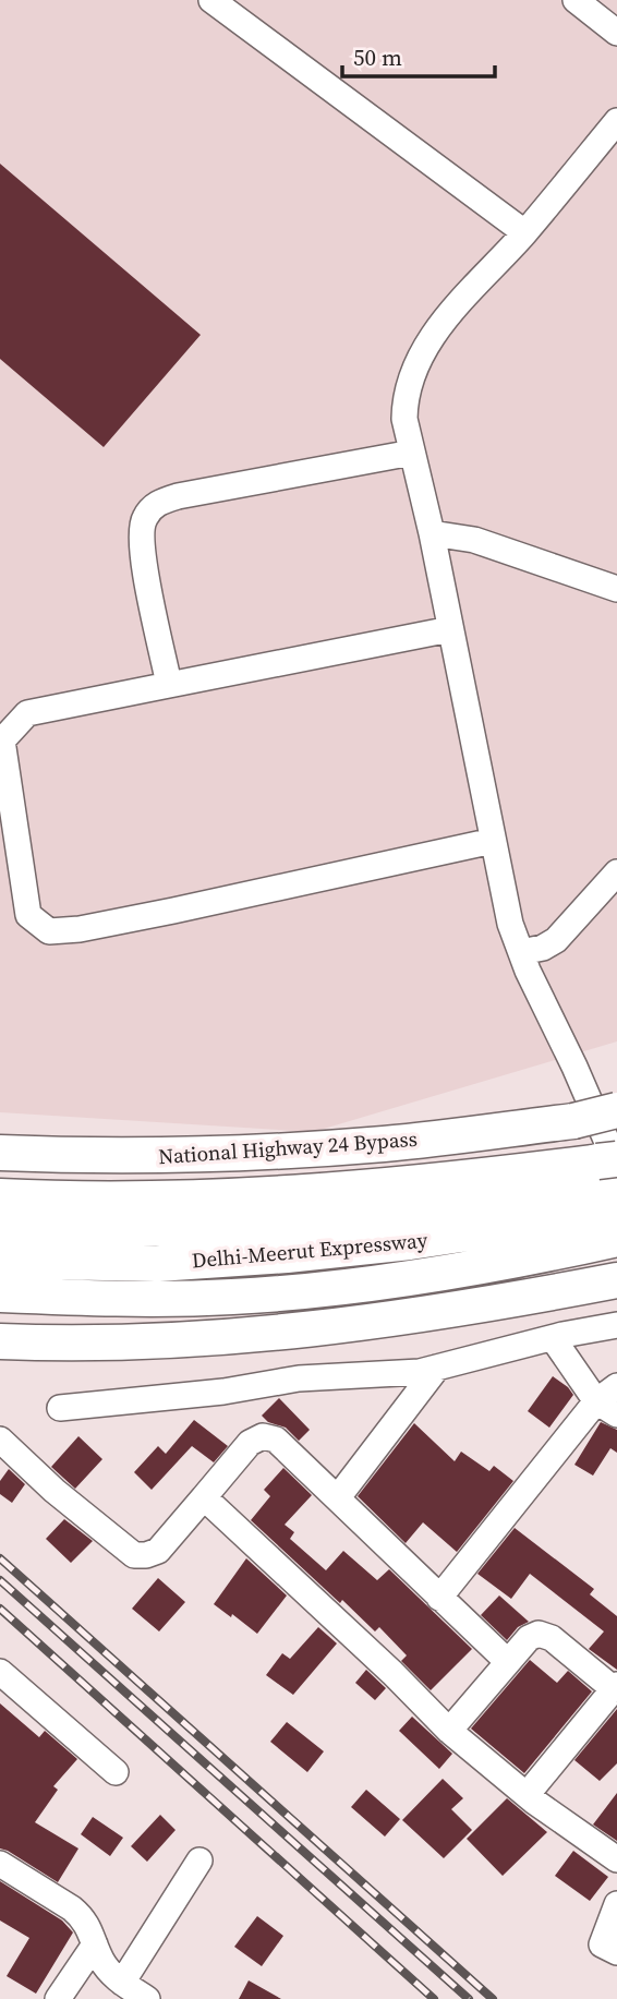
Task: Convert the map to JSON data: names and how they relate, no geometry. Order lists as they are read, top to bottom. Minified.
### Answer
{"streets":{"highway":["National Highway 24 Bypass","Delhi-Meerut Expressway"]},"scale_bar":"50 m"}
